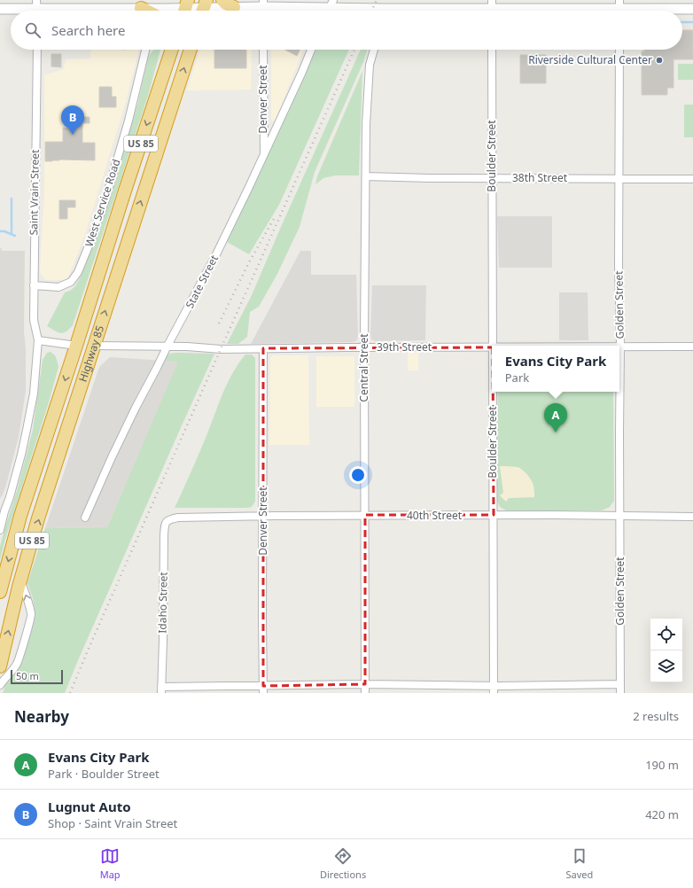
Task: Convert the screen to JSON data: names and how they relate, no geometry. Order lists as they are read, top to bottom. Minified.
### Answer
{"streets":{"highway":["US 85","Highway 85"],"street":["Denver Street","Boulder Street","38th Street","Saint Vrain Street","West Service Road","State Street","Golden Street","39th Street","Central Street","40th Street","Idaho Street"]},"crossings":[["Denver Street","State Street"],["Denver Street","39th Street"],["Denver Street","40th Street"],["Boulder Street","38th Street"],["Boulder Street","40th Street"],["38th Street","Golden Street"],["38th Street","Central Street"],["Saint Vrain Street","West Service Road"],["State Street","39th Street"],["Golden Street","39th Street"],["Golden Street","40th Street"],["39th Street","Highway 85"],["39th Street","Central Street"],["Central Street","40th Street"],["40th Street","Idaho Street"]],"places":["Riverside Cultural Center"],"scale_bar":"50 m","page":{"search":"Search here","pins":["B","A"],"popup":["Evans City Park","Park"],"scale":"50 m","heading":["Nearby","2 results"],"list":[{"mark":"A","name":"Evans City Park","note":"Park · Boulder Street","value":"190 m"},{"mark":"B","name":"Lugnut Auto","note":"Shop · Saint Vrain Street","value":"420 m"}],"nav":["Map","Directions","Saved"]}}
